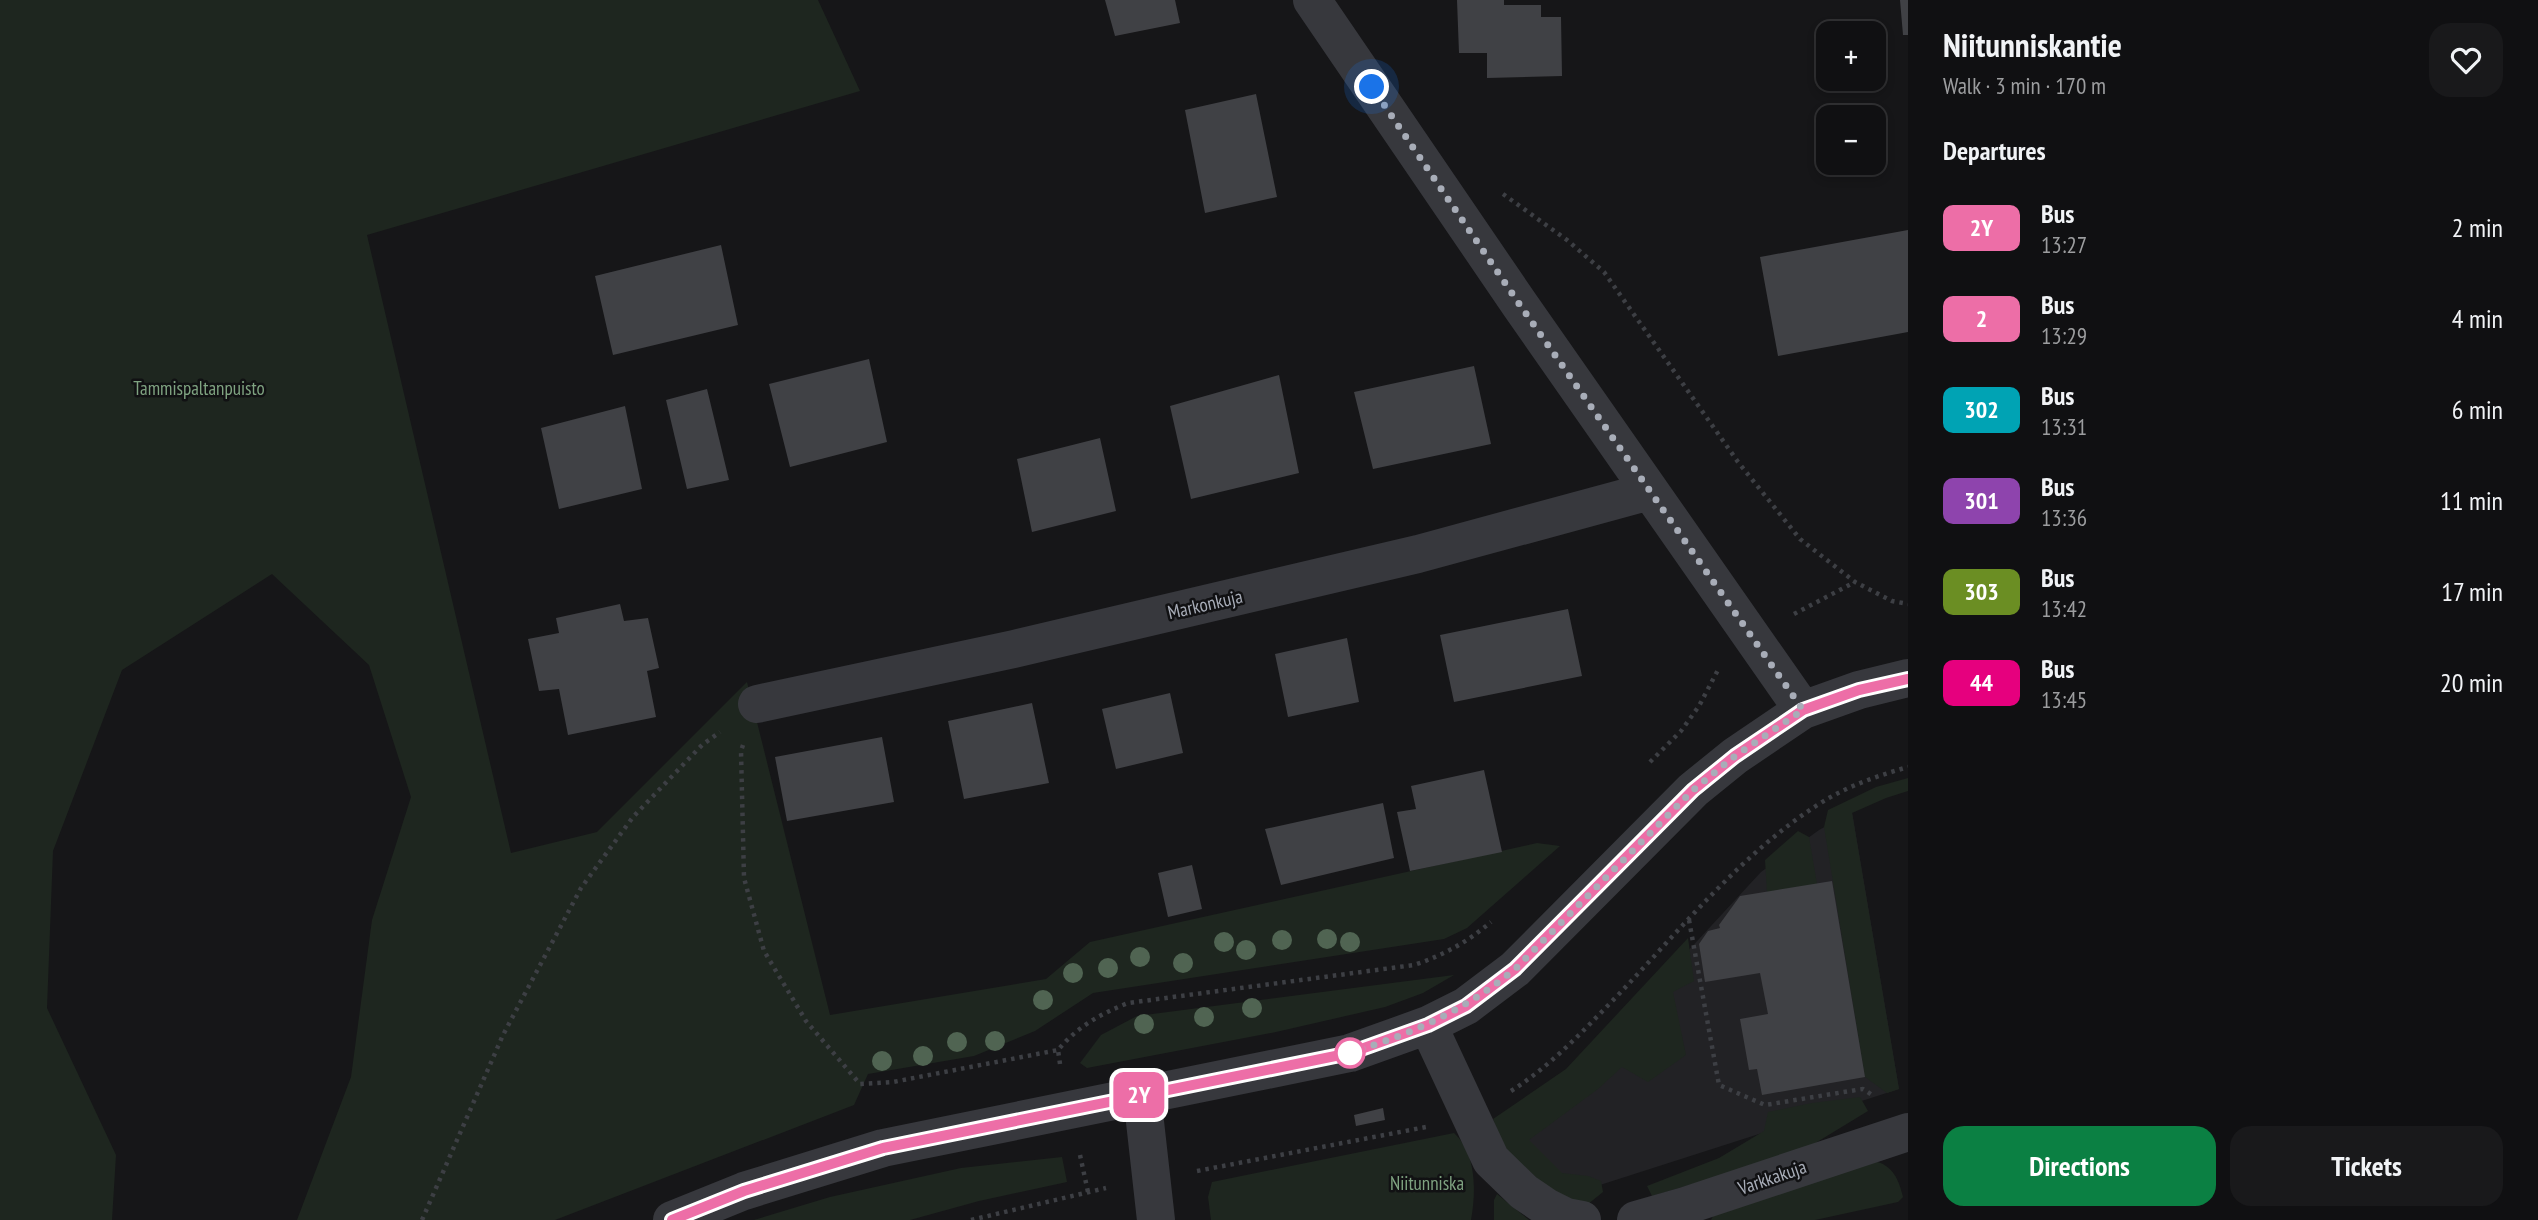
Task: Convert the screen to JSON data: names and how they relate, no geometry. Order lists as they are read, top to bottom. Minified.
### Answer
{"streets":{"street":["Markonkuja","Varkkakuja"]},"parks":["Tammispaltanpuisto","Niitunniska"],"lines":["bus line 2Y"],"page":{"on_map":"2Y","heading":[["Niitunniskantie","Walk · 3 min · 170 m"],"Departures"],"map_buttons":["+","−"],"list":[{"mark":"2Y","name":"Bus","note":"13:27","value":"2 min"},{"mark":"2","name":"Bus","note":"13:29","value":"4 min"},{"mark":"302","name":"Bus","note":"13:31","value":"6 min"},{"mark":"301","name":"Bus","note":"13:36","value":"11 min"},{"mark":"303","name":"Bus","note":"13:42","value":"17 min"},{"mark":"44","name":"Bus","note":"13:45","value":"20 min"}],"buttons":["Directions","Tickets"]}}
